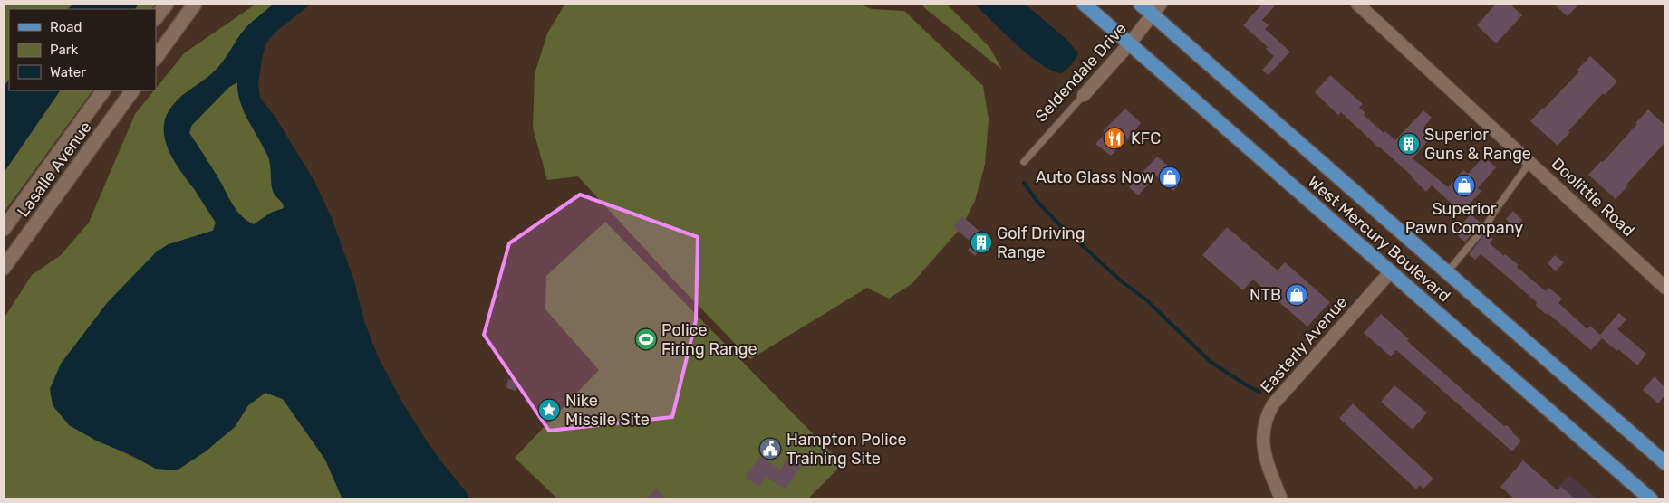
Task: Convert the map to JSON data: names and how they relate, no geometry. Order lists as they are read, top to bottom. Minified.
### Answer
{"streets":{"main road":["Lasalle Avenue","West Mercury Boulevard"],"street":["Seldendale Drive","Doolittle Road","Easterly Avenue"]},"crossings":[["Seldendale Drive","West Mercury Boulevard"],["West Mercury Boulevard","Easterly Avenue"]],"places":{"restaurant":["KFC"],"building":["Superior Guns & Range","Golf Driving Range"],"shop":["Auto Glass Now","Superior Pawn Company","NTB"],"sports":["Police Firing Range"],"place":["Nike Missile Site"],"public building":["Hampton Police Training Site"]},"legend":["Road","Park","Water"]}
